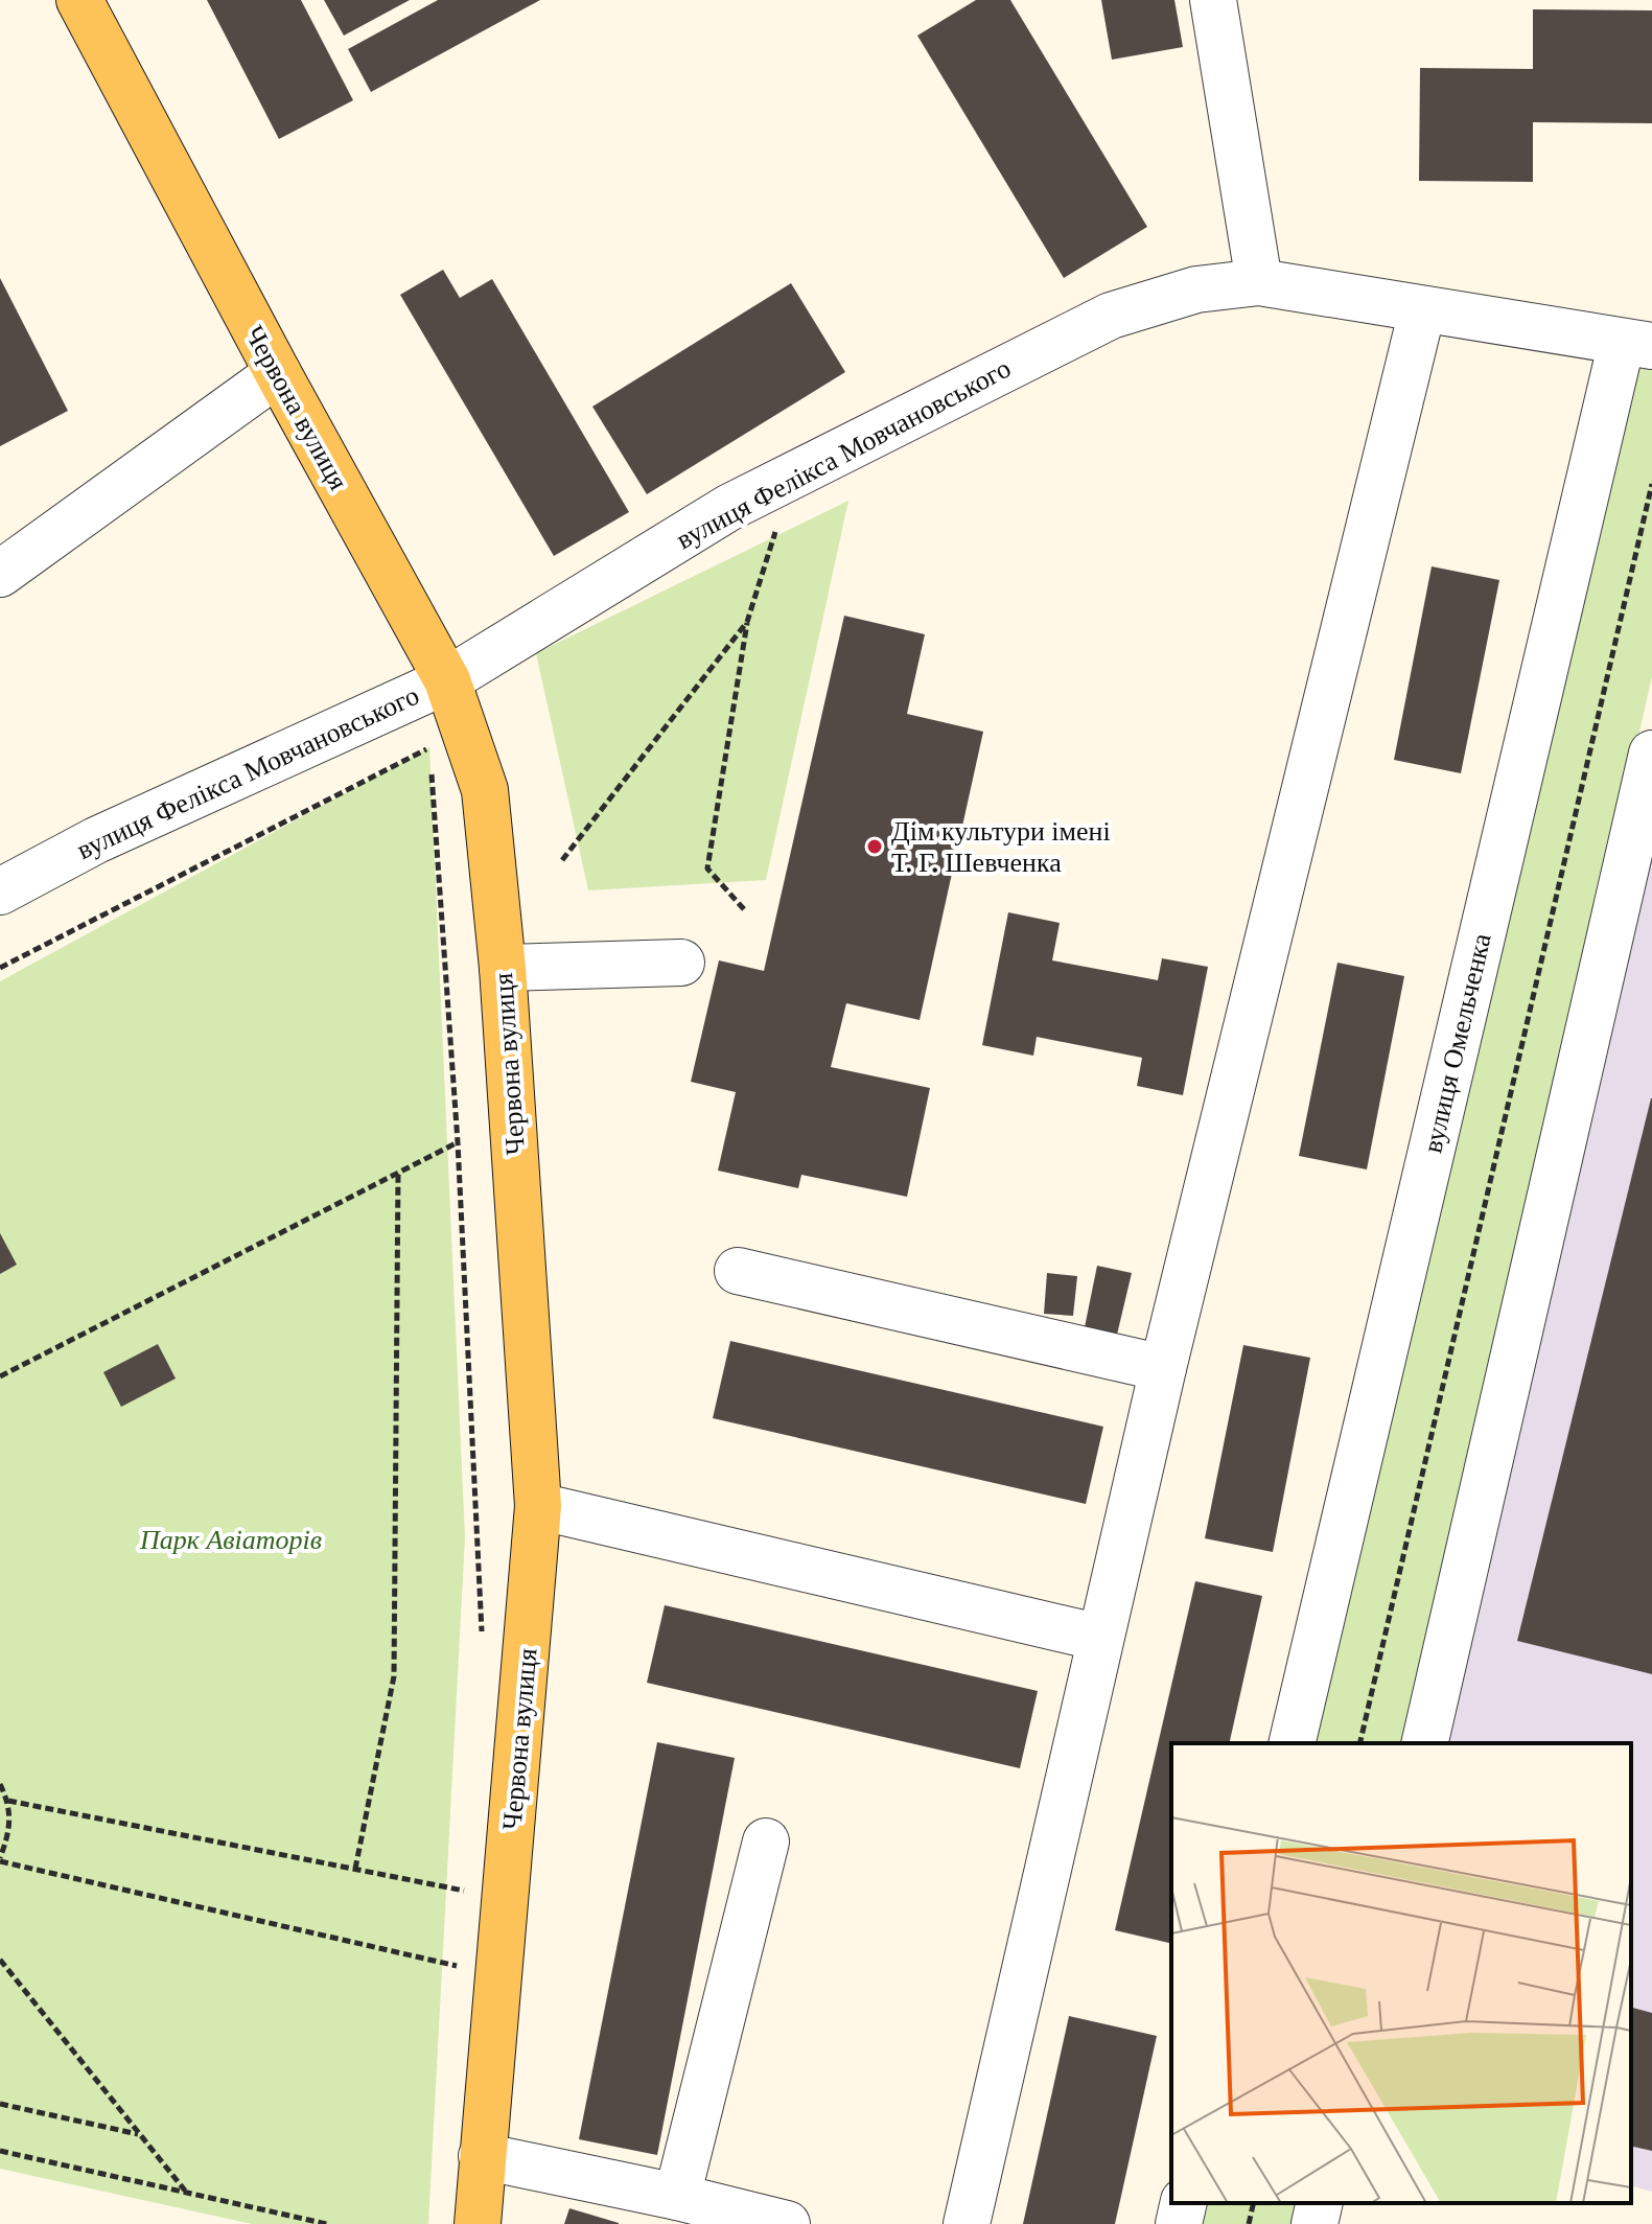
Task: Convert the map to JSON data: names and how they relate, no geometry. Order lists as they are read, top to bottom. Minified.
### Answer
{"streets":{"main road":["Червона вулиця"],"street":["вулиця Фелікса Мовчановського","вулиця Омельченка"]},"crossings":[["Червона вулиця","вулиця Фелікса Мовчановського"],["вулиця Фелікса Мовчановського","вулиця Омельченка"]],"parks":["Парк Авіаторів"],"places":["Дім культури імені Т. Г. Шевченка"]}
